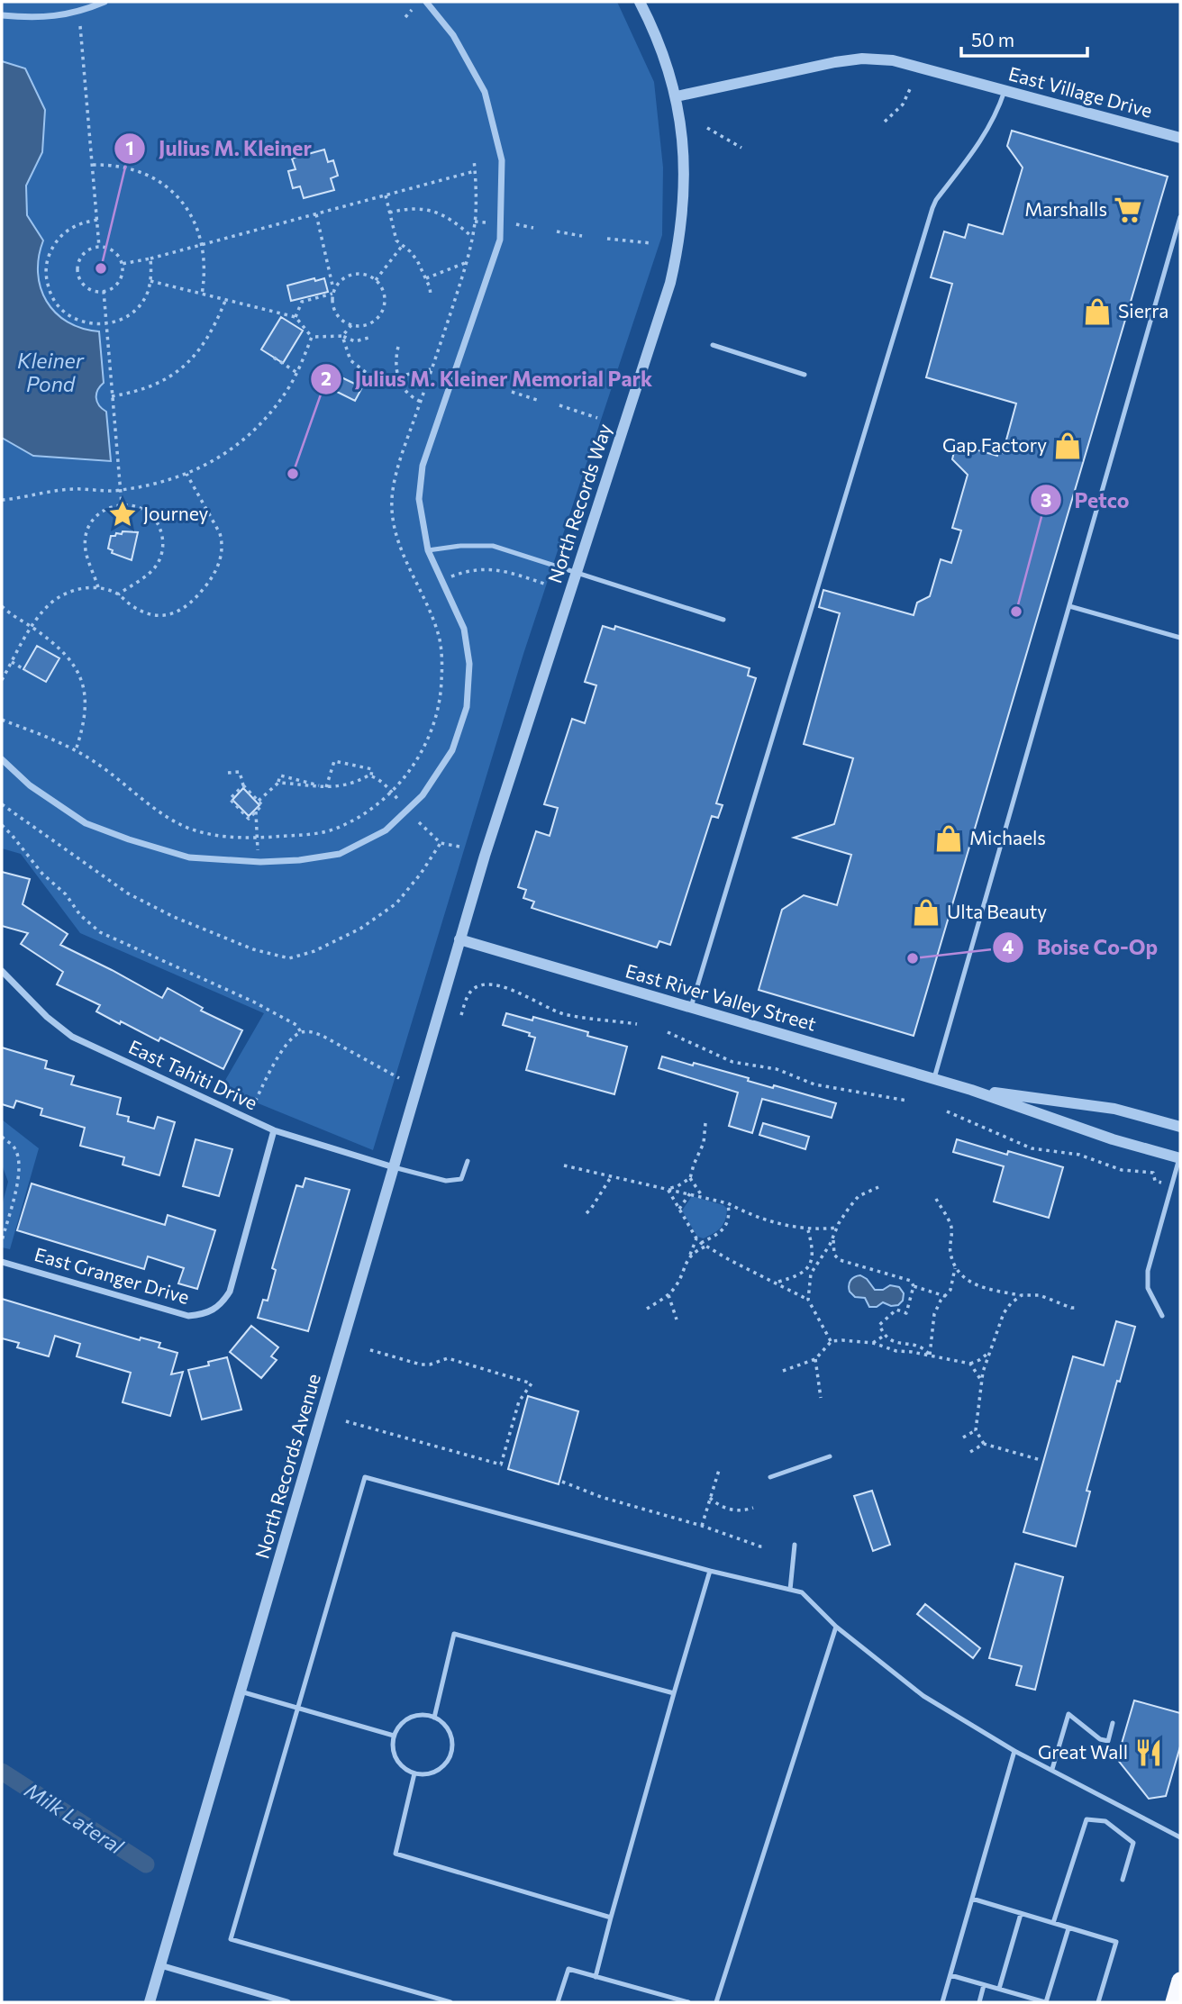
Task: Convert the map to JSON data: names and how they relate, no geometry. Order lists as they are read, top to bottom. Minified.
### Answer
{"streets":{"street":["East Village Drive","North Records Way","East River Valley Street","East Tahiti Drive","East Granger Drive","North Records Avenue"]},"crossings":[["East Village Drive","North Records Way"],["North Records Way","East River Valley Street"],["North Records Way","North Records Avenue"],["East River Valley Street","North Records Avenue"],["East Tahiti Drive","East Granger Drive"],["East Tahiti Drive","North Records Avenue"]],"water":["Kleiner Pond","Milk Lateral"],"places":{"supermarket":["Marshalls"],"other":["Julius M. Kleiner","Julius M. Kleiner Memorial Park","Petco","Boise Co-Op"],"shop":["Sierra","Gap Factory","Michaels","Ulta Beauty"],"place":["Journey"],"restaurant":["Great Wall"]},"scale_bar":"50 m"}
